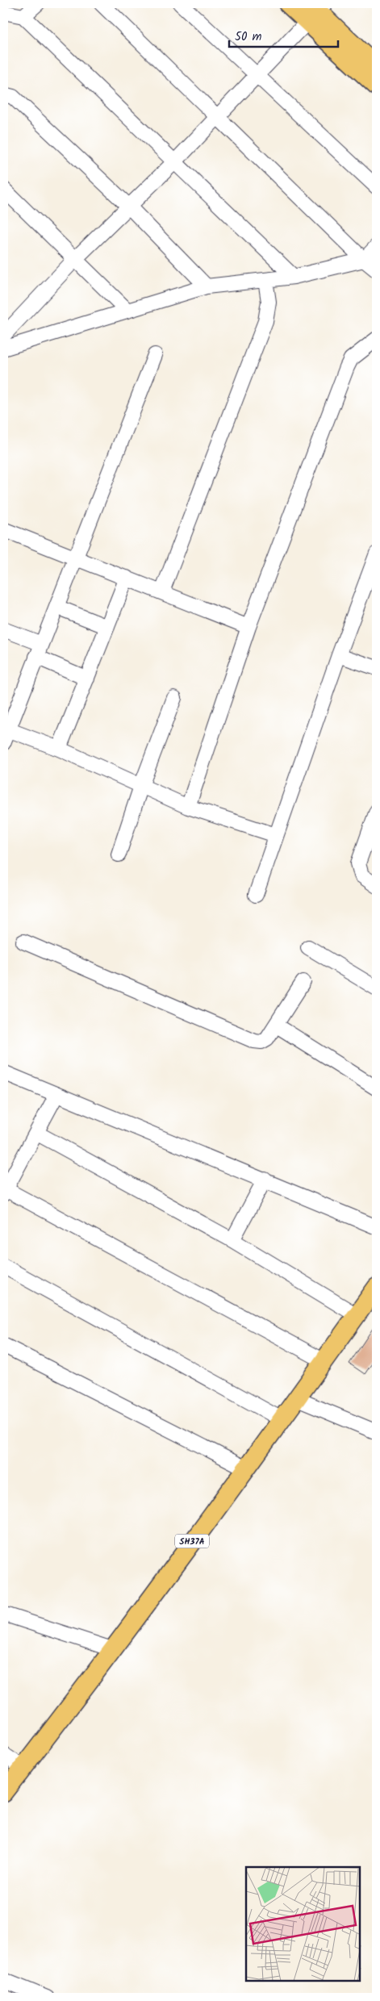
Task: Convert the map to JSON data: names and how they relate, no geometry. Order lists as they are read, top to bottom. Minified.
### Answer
{"streets":{"main road":["SH37A"]},"scale_bar":"50 m"}
